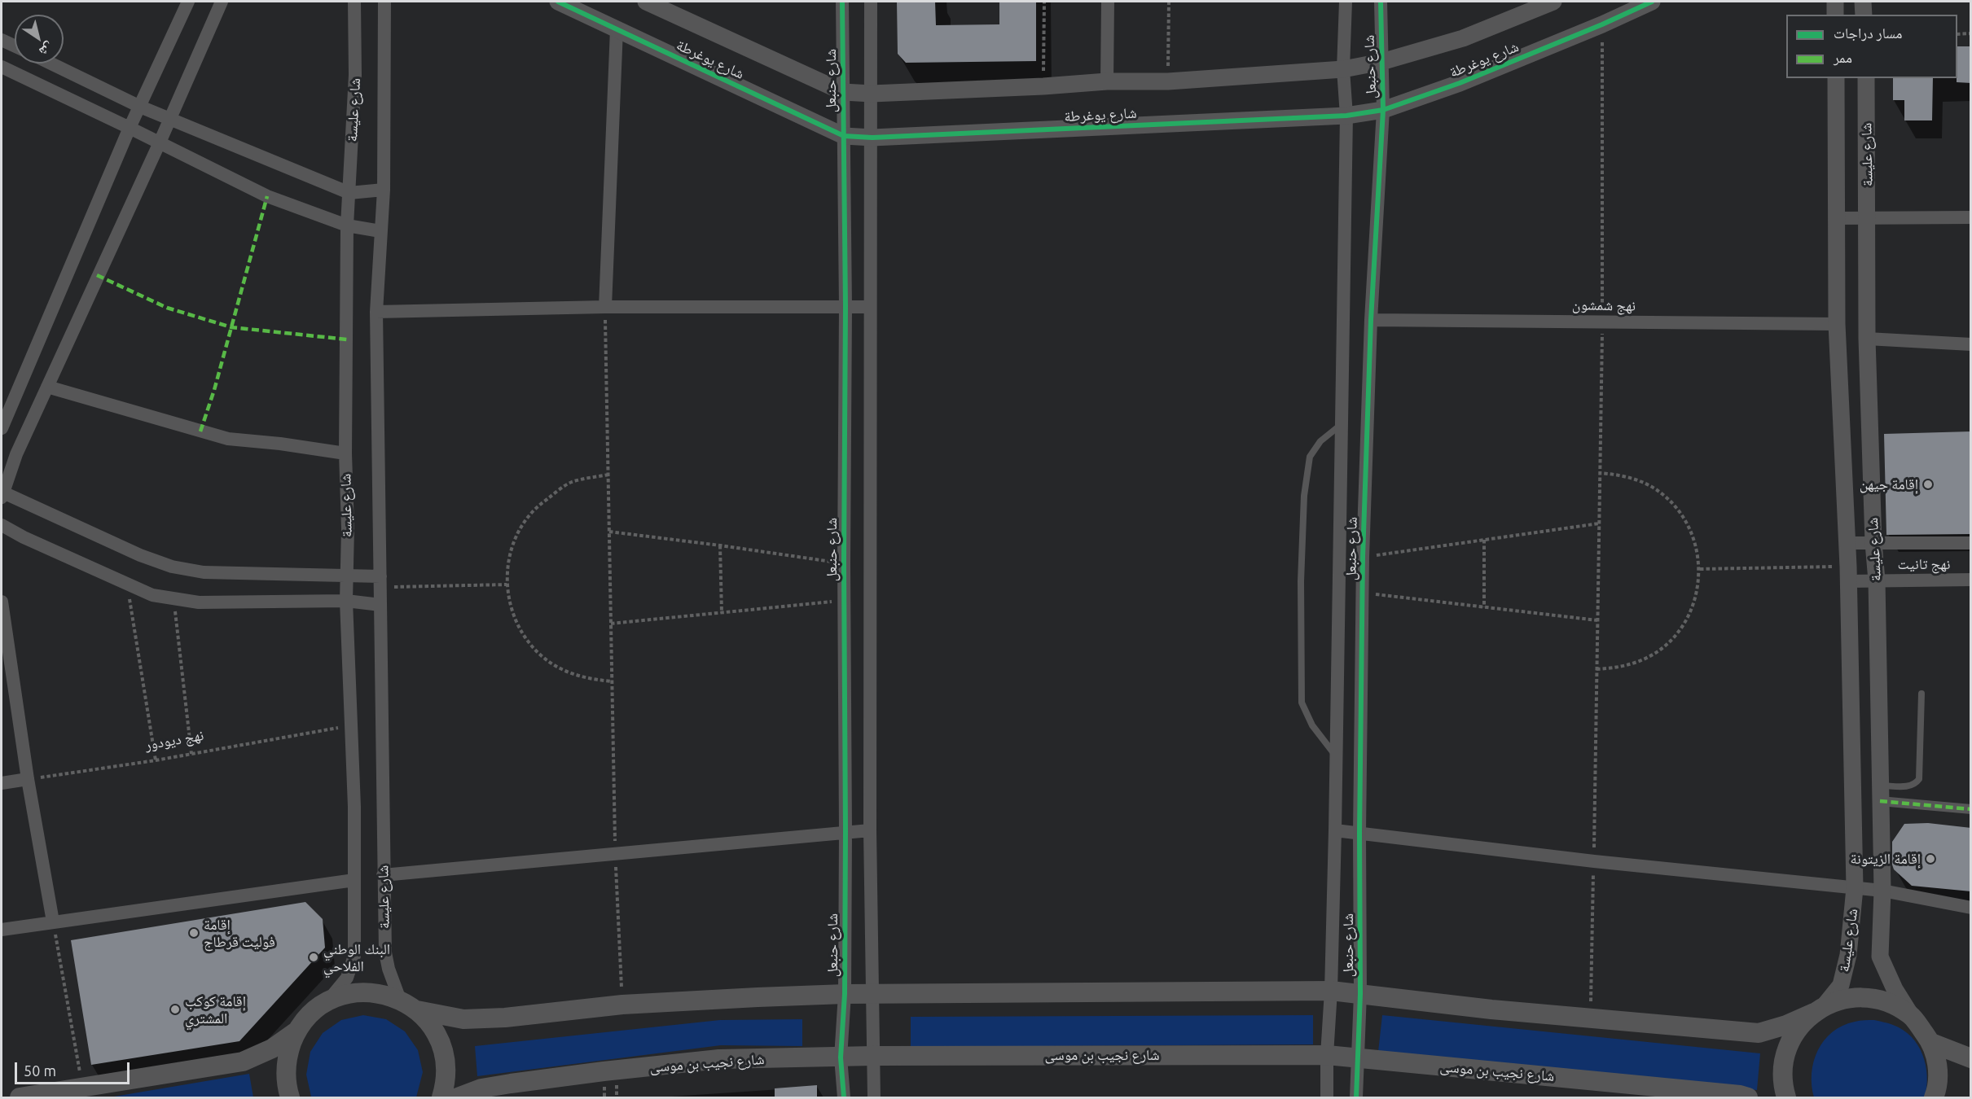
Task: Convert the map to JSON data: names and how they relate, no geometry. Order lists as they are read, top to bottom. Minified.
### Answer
{"streets":{"main road":["شارع نجيب بن موسى"],"street":["شارع يوغرطة","شارع حنبعل","شارع عليسة","نهج شمشون","نهج تانيت"],"path":["نهج ديودور"]},"crossings":[["شارع يوغرطة","شارع حنبعل"],["شارع حنبعل","نهج شمشون"],["شارع حنبعل","شارع نجيب بن موسى"],["شارع عليسة","نهج شمشون"],["شارع عليسة","نهج تانيت"],["شارع عليسة","نهج ديودور"]],"places":["إقامة جيهن","إقامة الزيتونة","إقامة فوليت قرطاج","البنك الوطني الفلاحي","إقامة كوكب المشتري"],"legend":["مسار دراجات","ممر"],"scale_bar":"50 m","north":"bottom right"}
